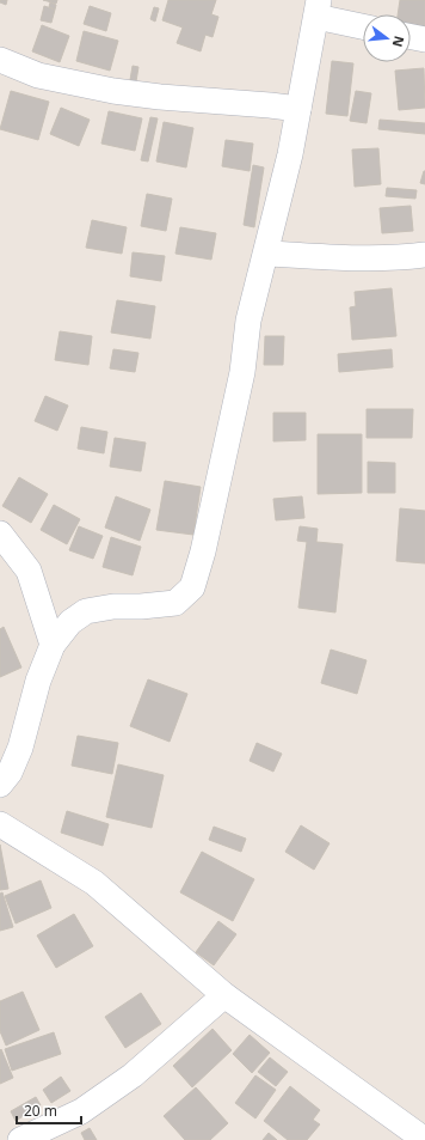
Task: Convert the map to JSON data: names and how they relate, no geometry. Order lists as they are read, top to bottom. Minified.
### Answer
{"scale_bar":"20 m","north":"right"}
